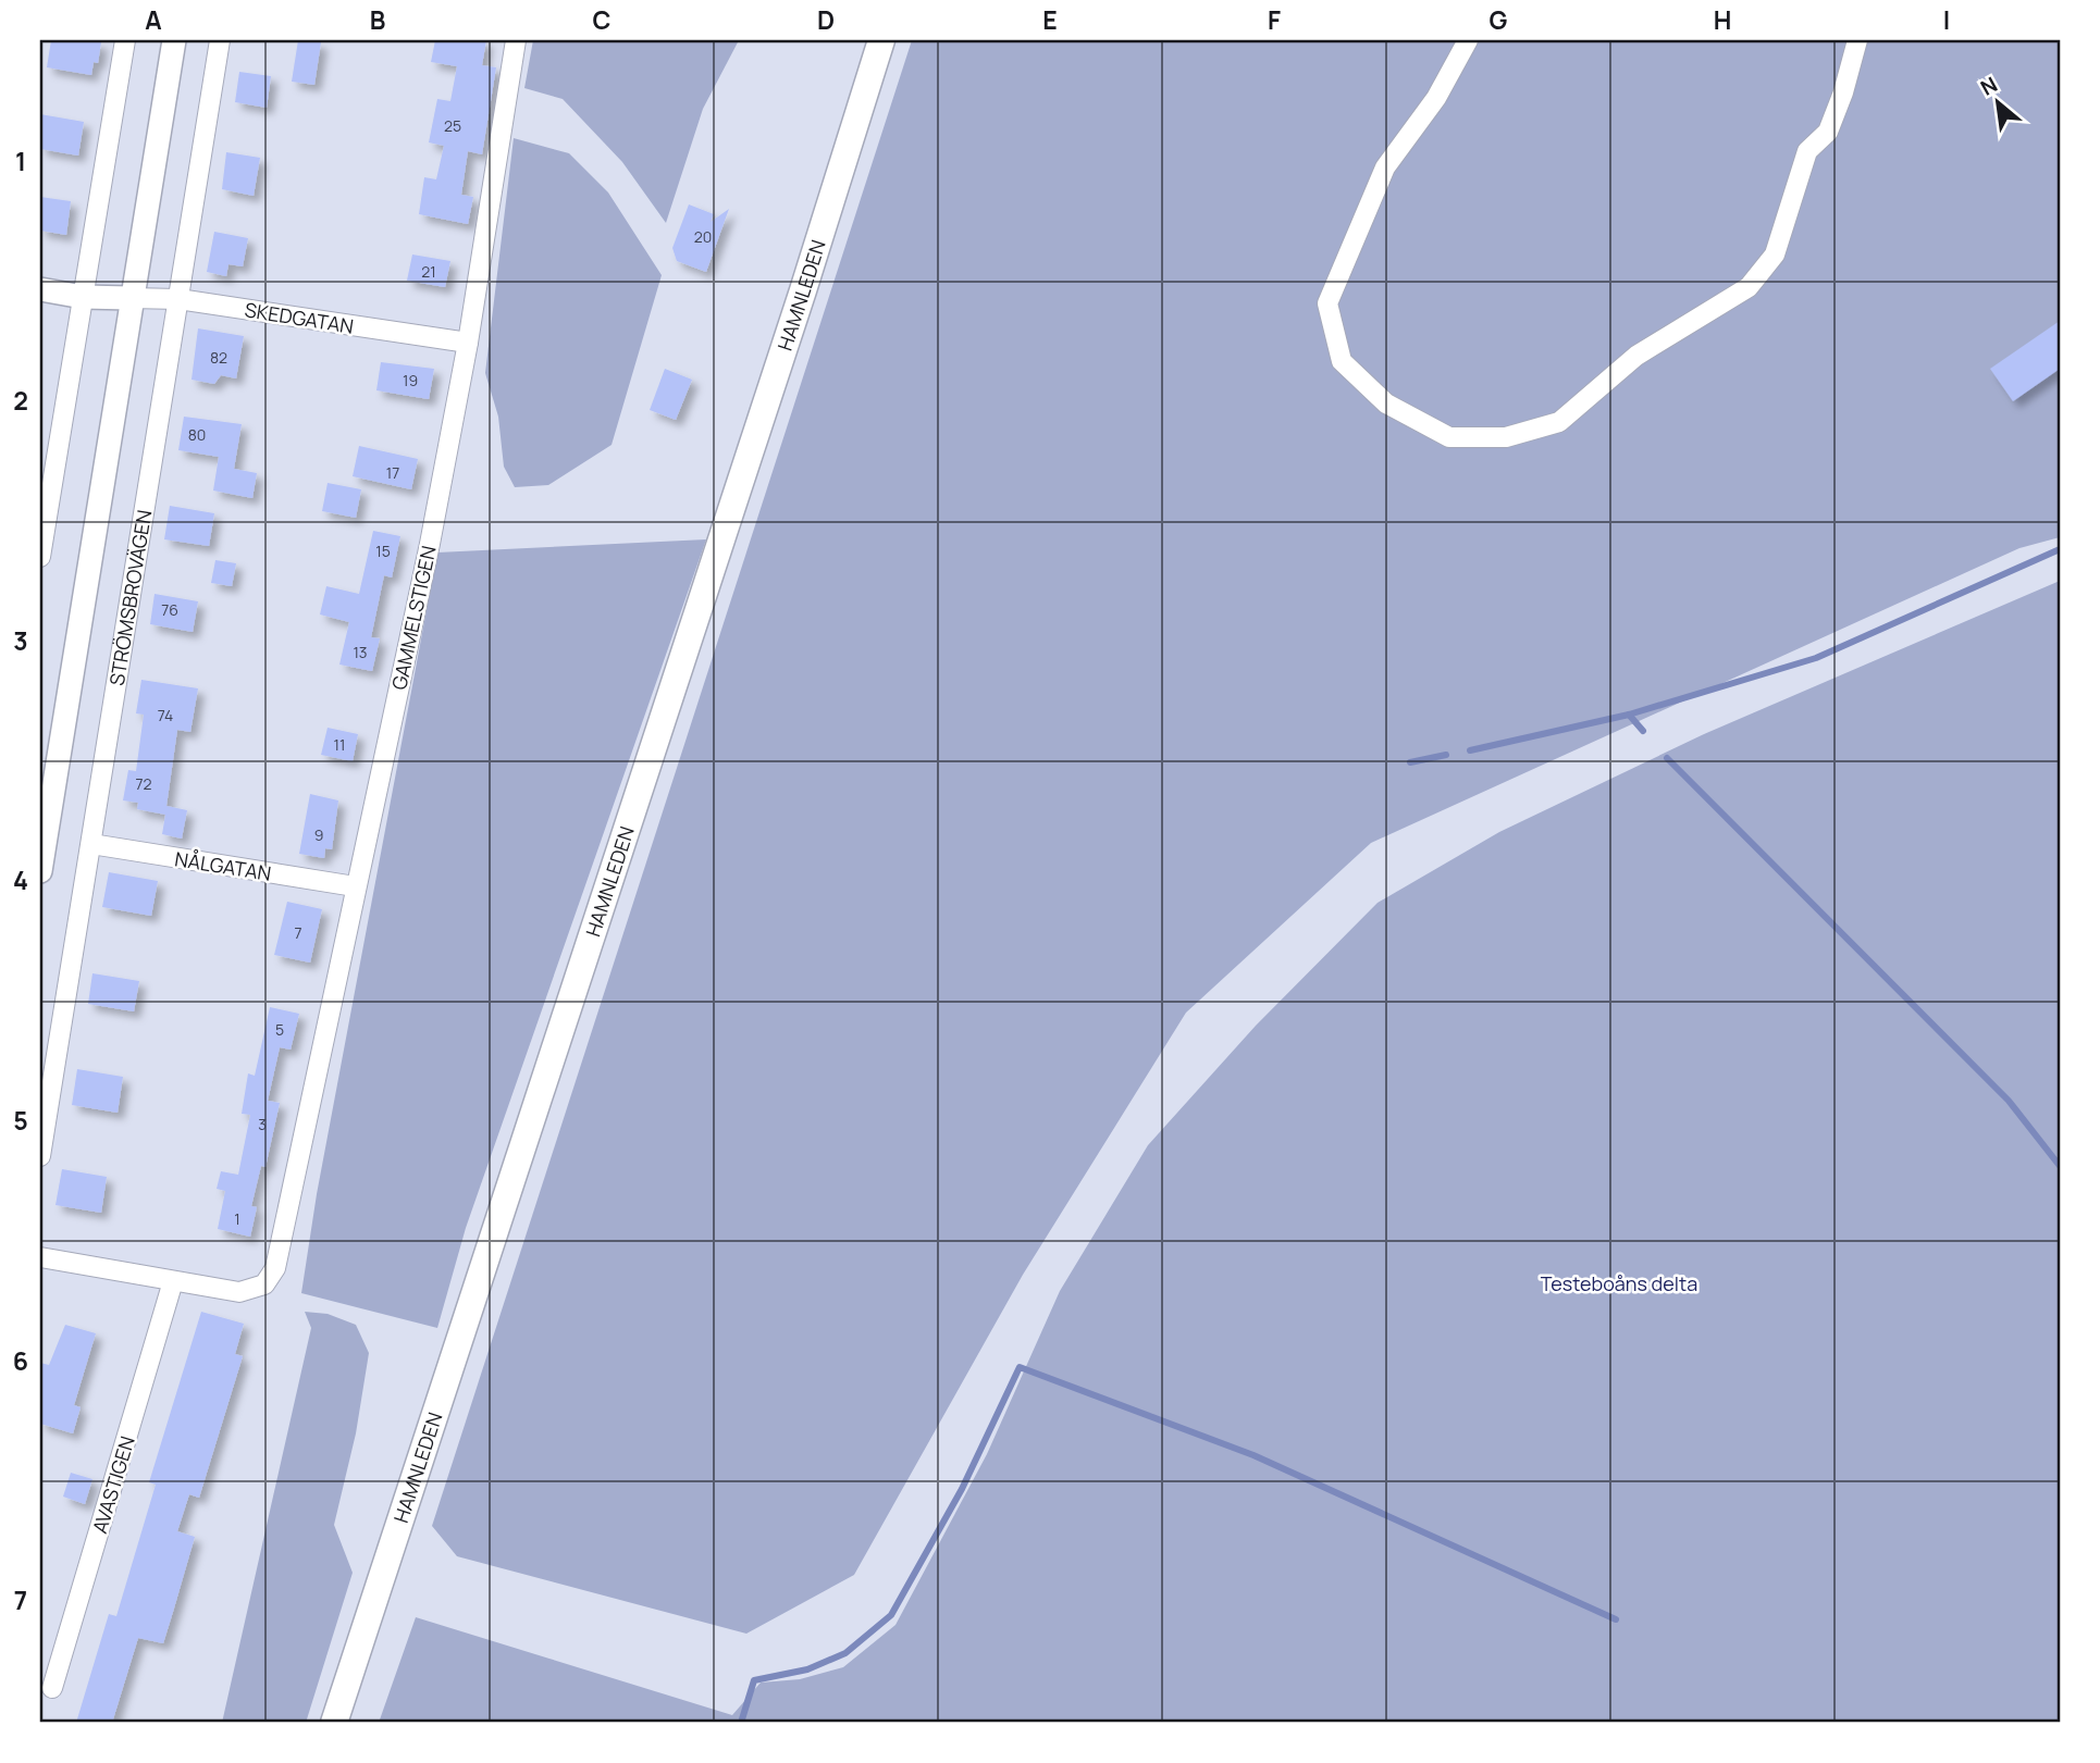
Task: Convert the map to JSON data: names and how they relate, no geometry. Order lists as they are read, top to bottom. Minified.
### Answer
{"streets":{"main road":["HAMNLEDEN"],"street":["SKEDGATAN","STRÖMSBROVÄGEN","GAMMELSTIGEN","NÅLGATAN","AVASTIGEN"]},"crossings":[["SKEDGATAN","STRÖMSBROVÄGEN"],["SKEDGATAN","GAMMELSTIGEN"],["STRÖMSBROVÄGEN","NÅLGATAN"],["GAMMELSTIGEN","NÅLGATAN"],["GAMMELSTIGEN","AVASTIGEN"]],"parks":["Testeboåns delta"],"house_numbers":["25","20","21","82","19","80","17","15","76","13","74","11","72","9","7","5","3","1"],"north":"top left","grid":{"columns":["A","B","C","D","E","F","G","H","I"],"rows":["1","2","3","4","5","6","7"]}}
